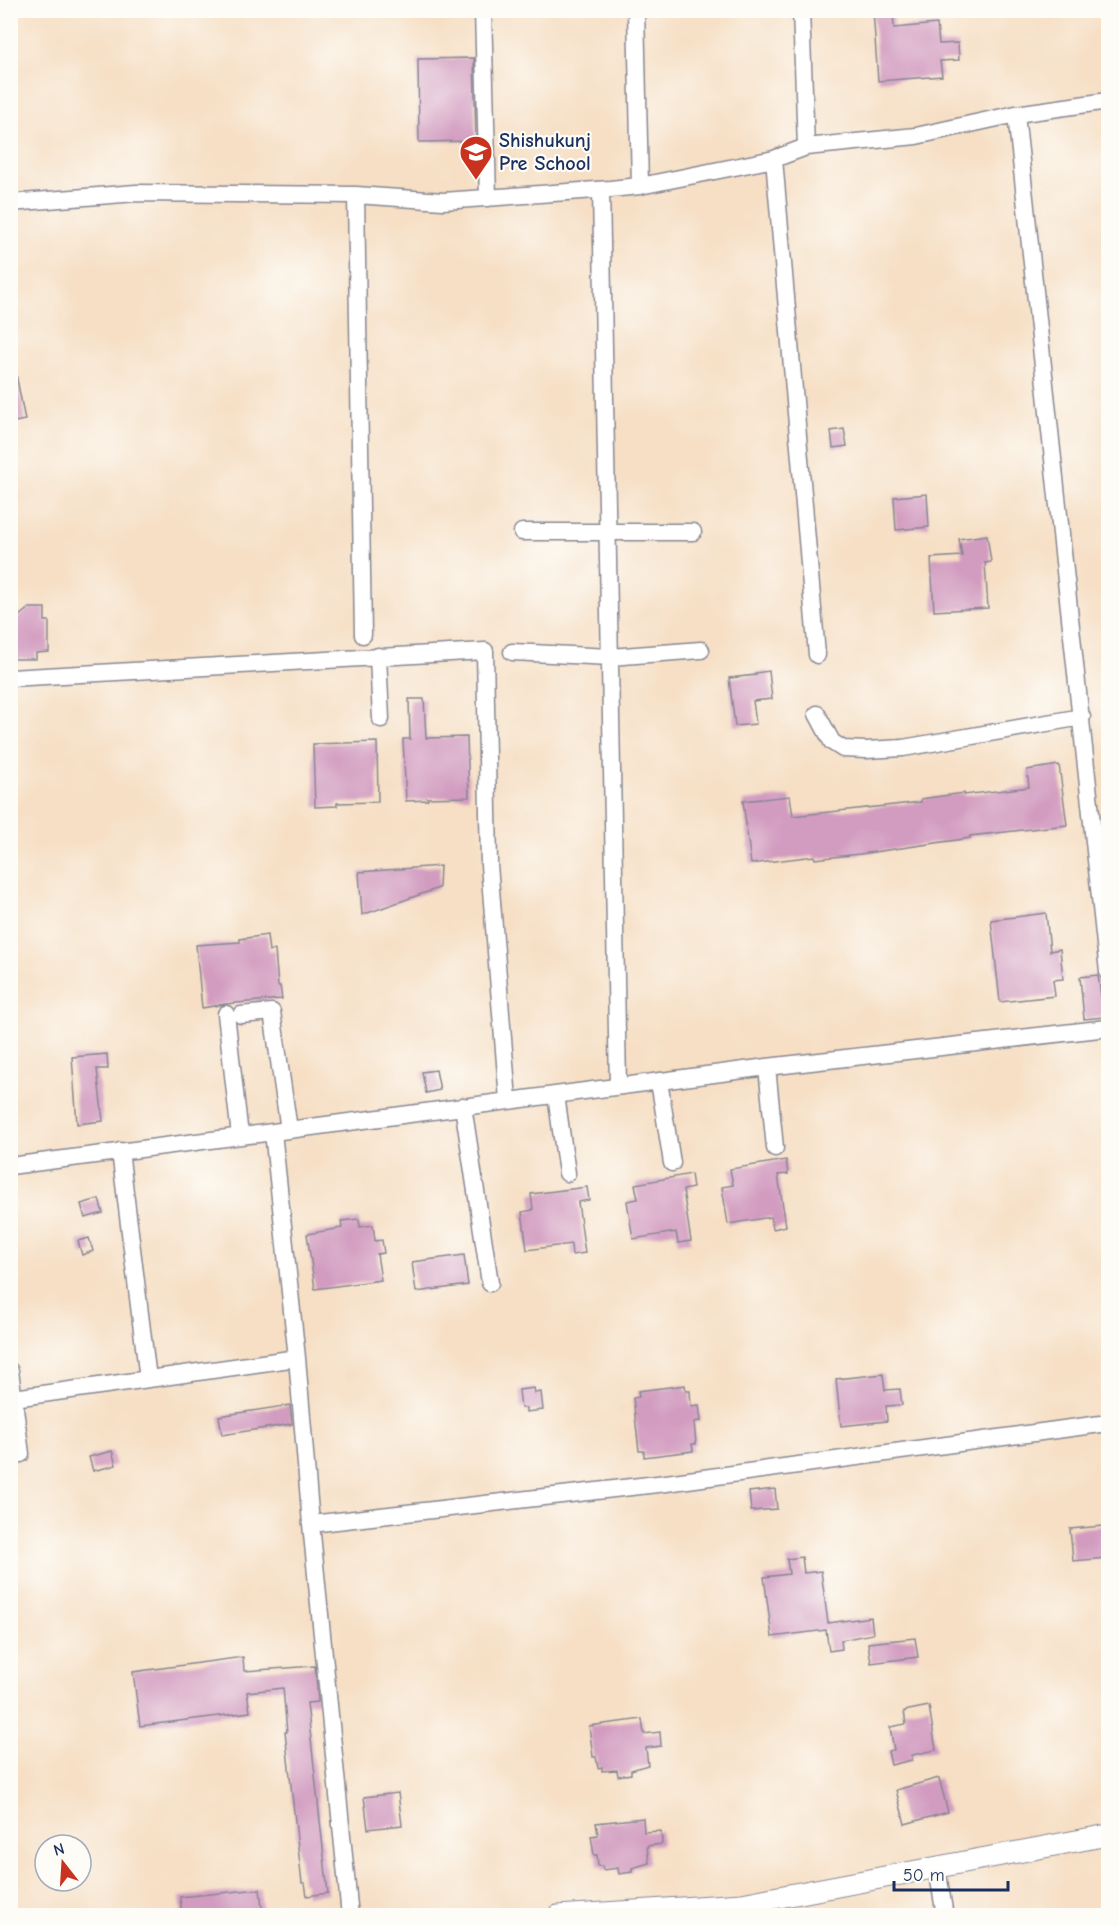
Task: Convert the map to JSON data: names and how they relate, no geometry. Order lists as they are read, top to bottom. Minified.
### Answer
{"places":{"school or university":["Shishukunj Pre School"]},"scale_bar":"50 m","north":"top"}
